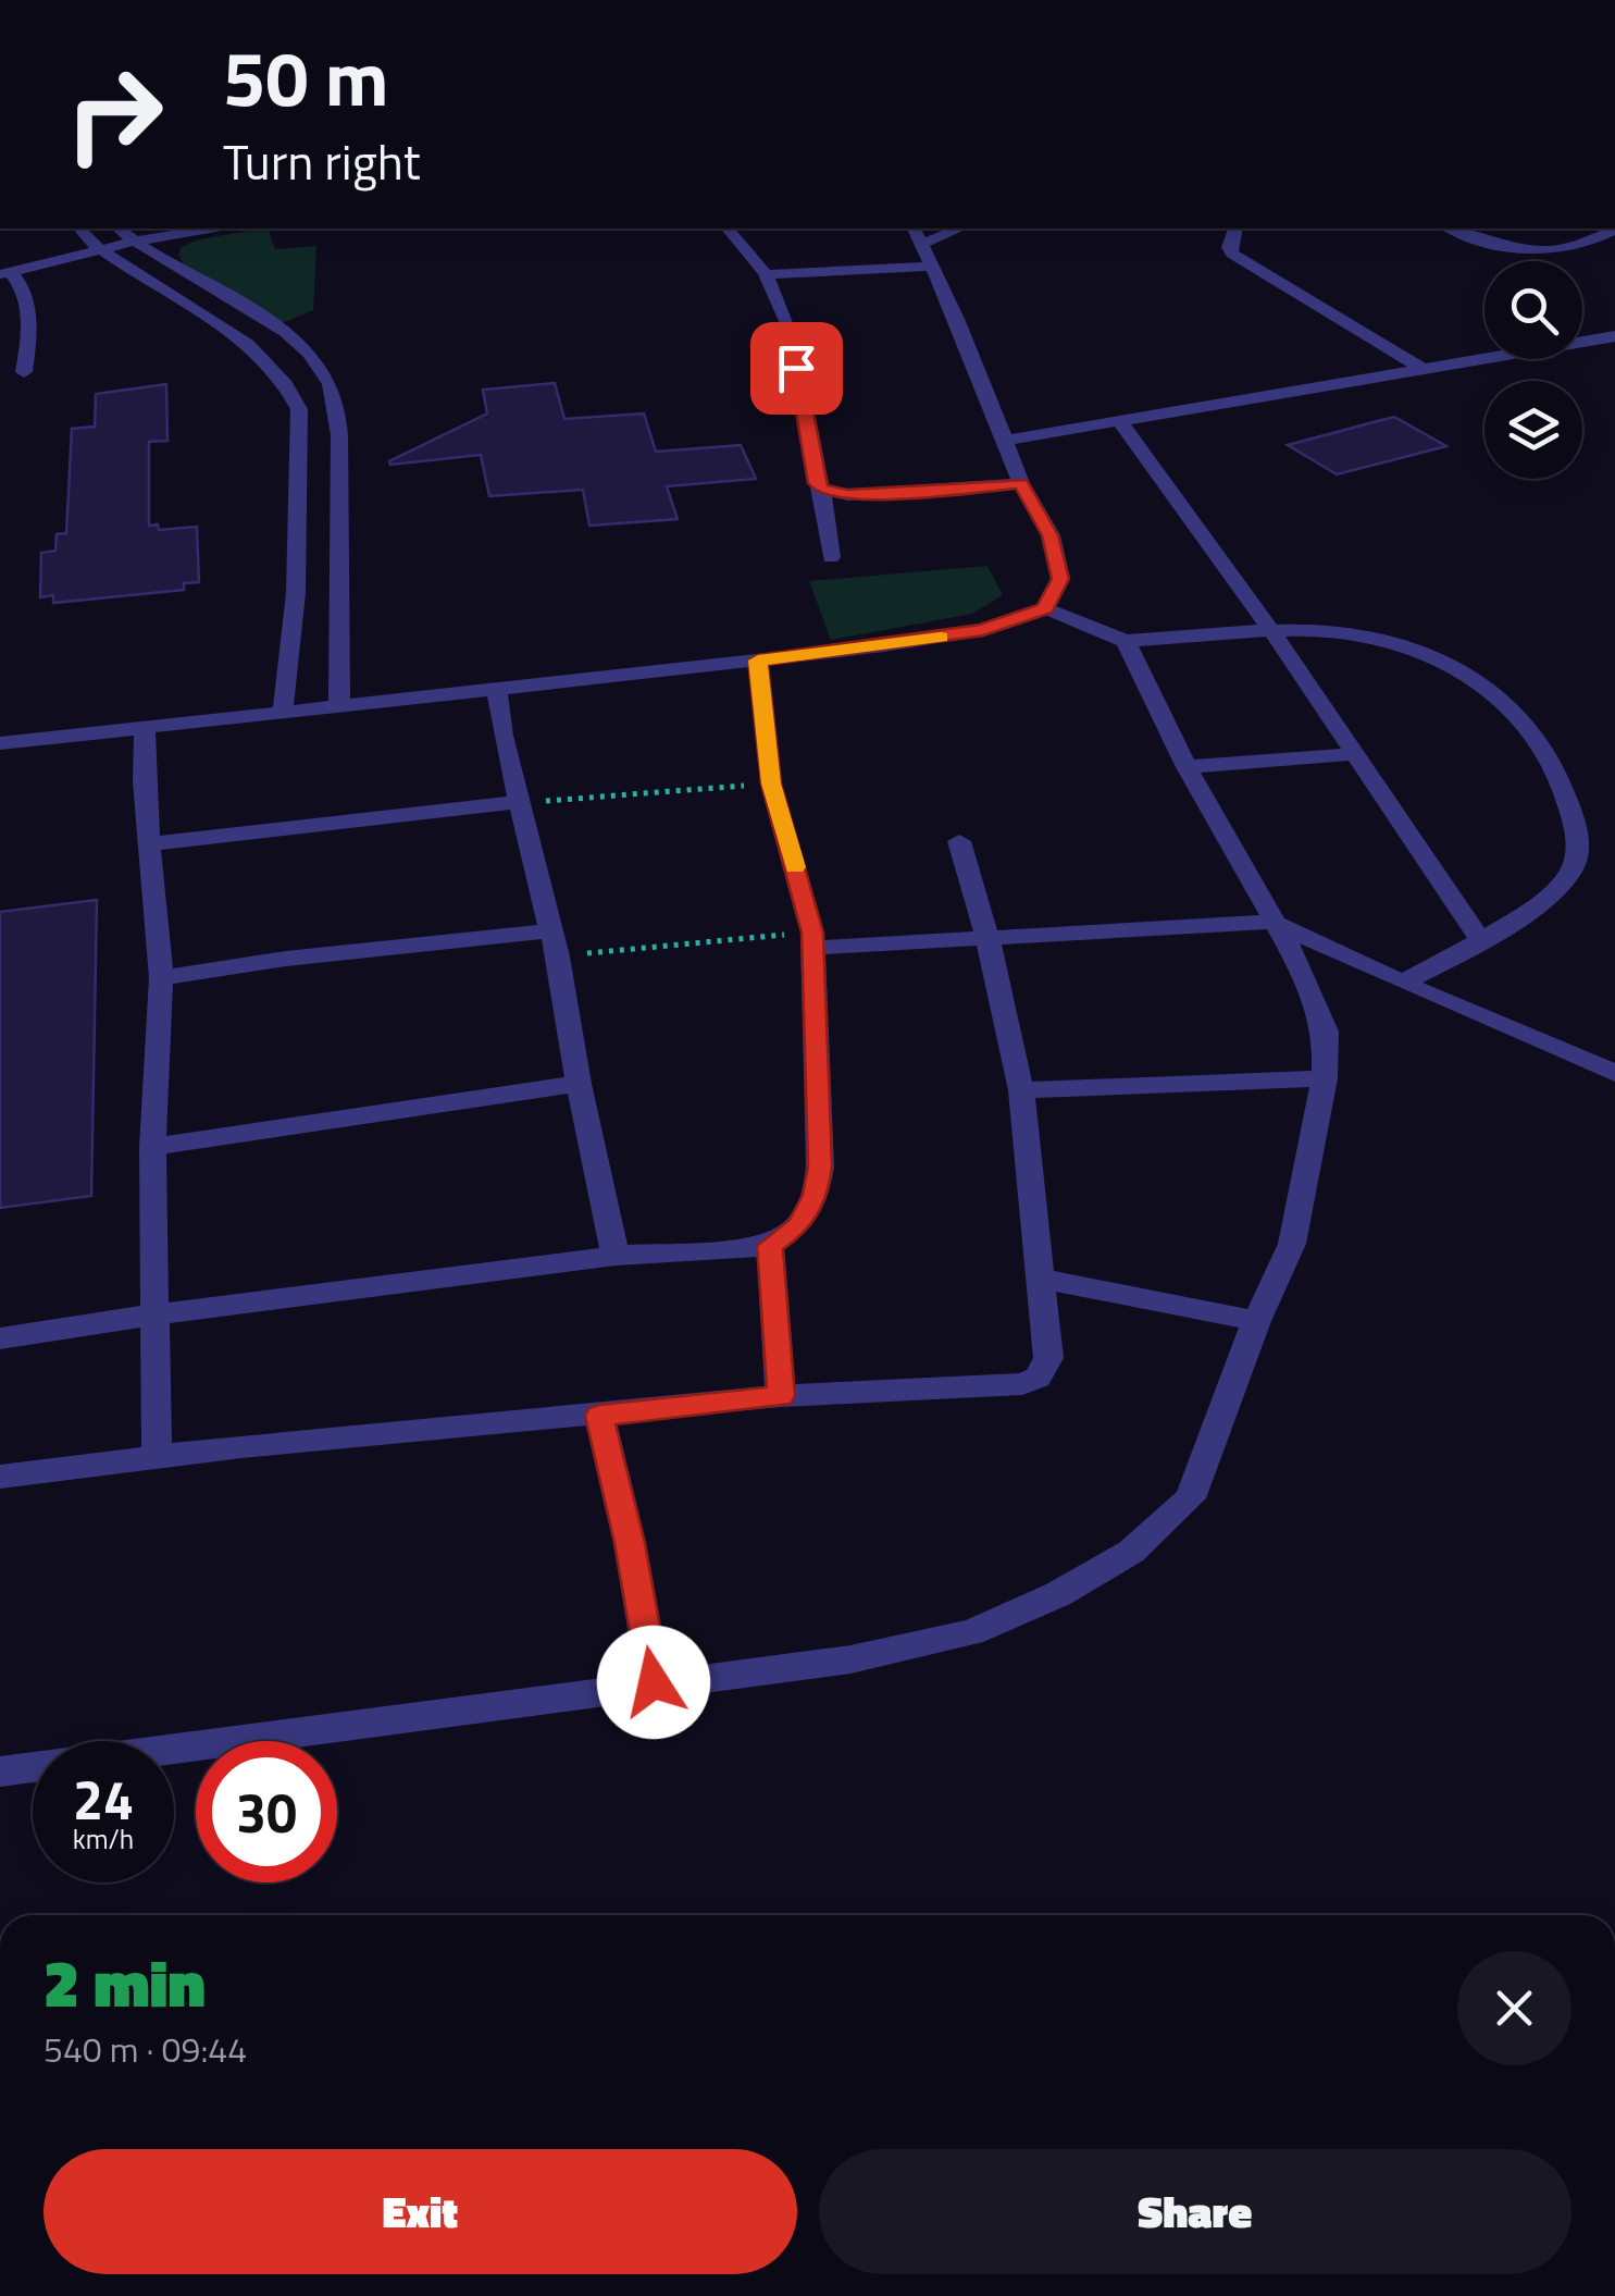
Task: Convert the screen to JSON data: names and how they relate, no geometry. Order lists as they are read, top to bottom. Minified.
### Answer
{"page":{"turn":["50 m","Turn right"],"speed":"24 km/h","limit":"30","heading":["2 min","540 m · 09:44"],"buttons":["Exit","Share"]}}
